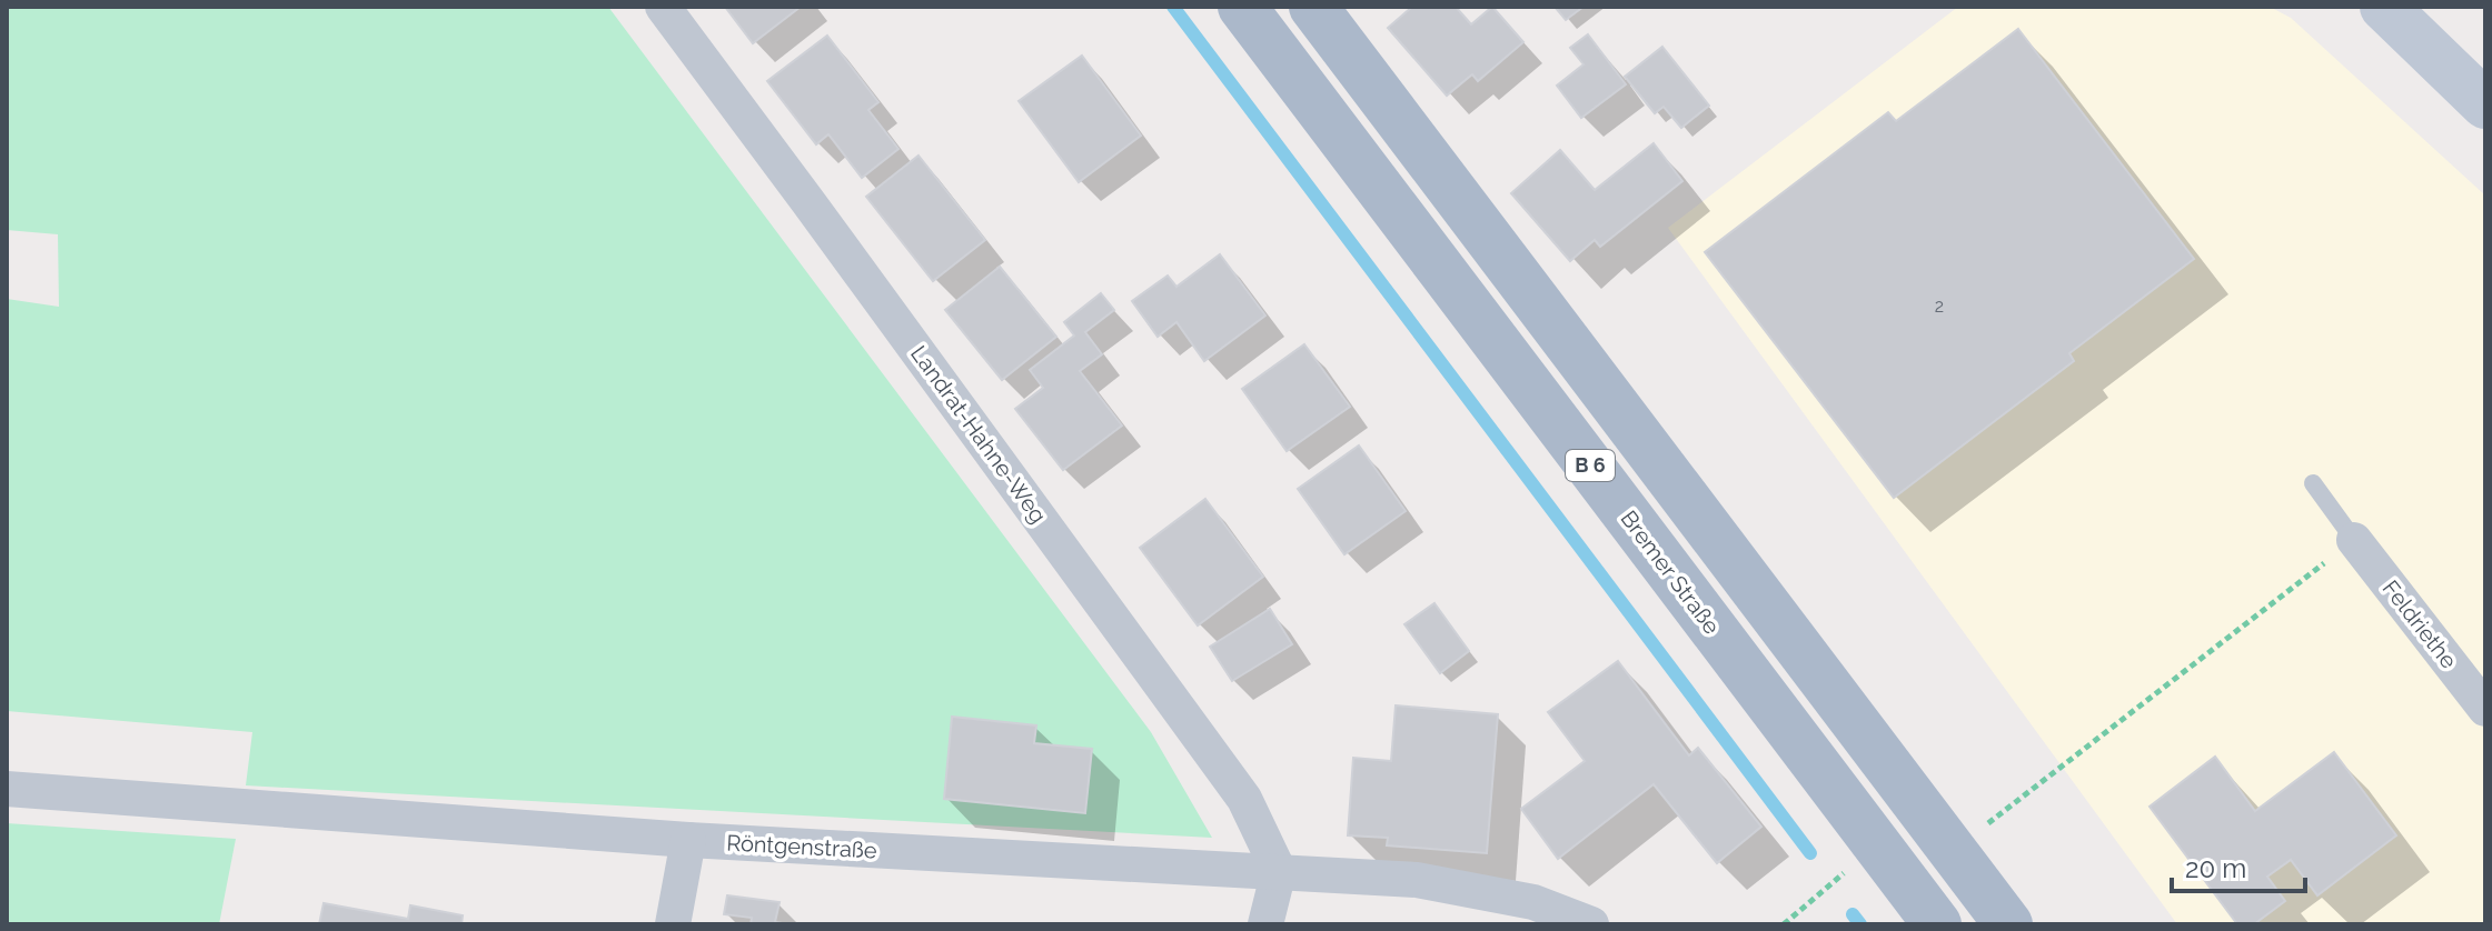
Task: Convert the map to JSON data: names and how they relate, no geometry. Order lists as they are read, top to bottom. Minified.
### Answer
{"streets":{"main road":["B 6","Bremer Straße"],"street":["Landrat-Hahne-Weg","Feldriethe","Röntgenstraße"]},"crossings":[["Landrat-Hahne-Weg","Röntgenstraße"]],"house_numbers":["2"],"scale_bar":"20 m"}
